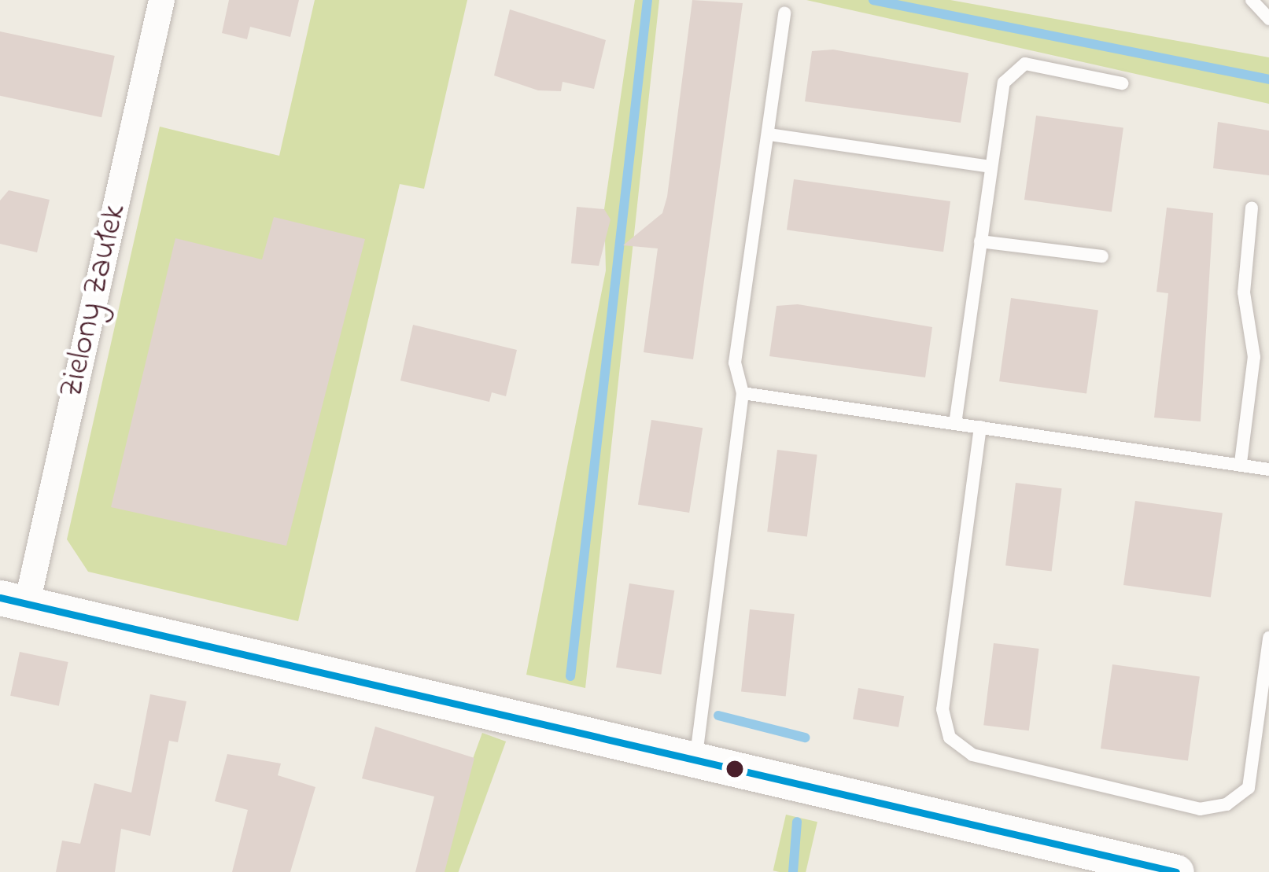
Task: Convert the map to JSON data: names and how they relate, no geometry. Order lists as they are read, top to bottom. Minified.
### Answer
{"streets":{"street":["Zielony Zaułek"]}}
